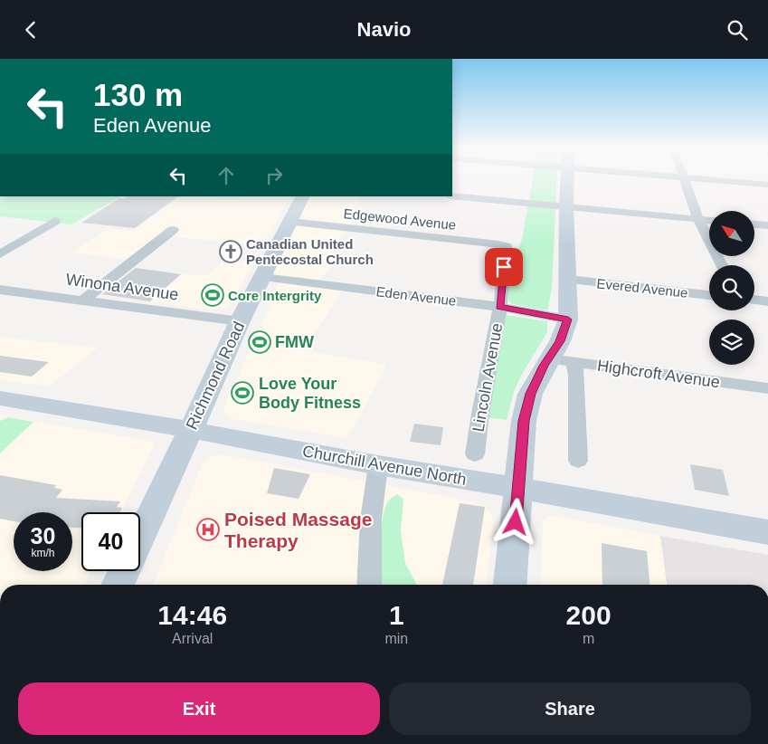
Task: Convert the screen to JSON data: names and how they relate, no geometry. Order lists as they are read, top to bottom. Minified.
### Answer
{"streets":{"main road":["Richmond Road","Churchill Avenue North"],"street":["Edgewood Avenue","Winona Avenue","Evered Avenue","Eden Avenue","Highcroft Avenue","Lincoln Avenue"]},"crossings":[["Edgewood Avenue","Richmond Road"],["Edgewood Avenue","Lincoln Avenue"],["Winona Avenue","Richmond Road"],["Eden Avenue","Richmond Road"],["Eden Avenue","Lincoln Avenue"],["Richmond Road","Churchill Avenue North"]],"places":{"church":["Canadian United Pentecostal Church"],"sports":["Core Intergrity","FMW","Love Your Body Fitness"],"hospital":["Poised Massage Therapy"]},"north":"top left","page":{"header":"Navio","turn":["130 m","Eden Avenue"],"speed":"30 km/h","limit":"40","eta":["14:46","Arrival","1","min","200","m"],"buttons":["Exit","Share"]}}
